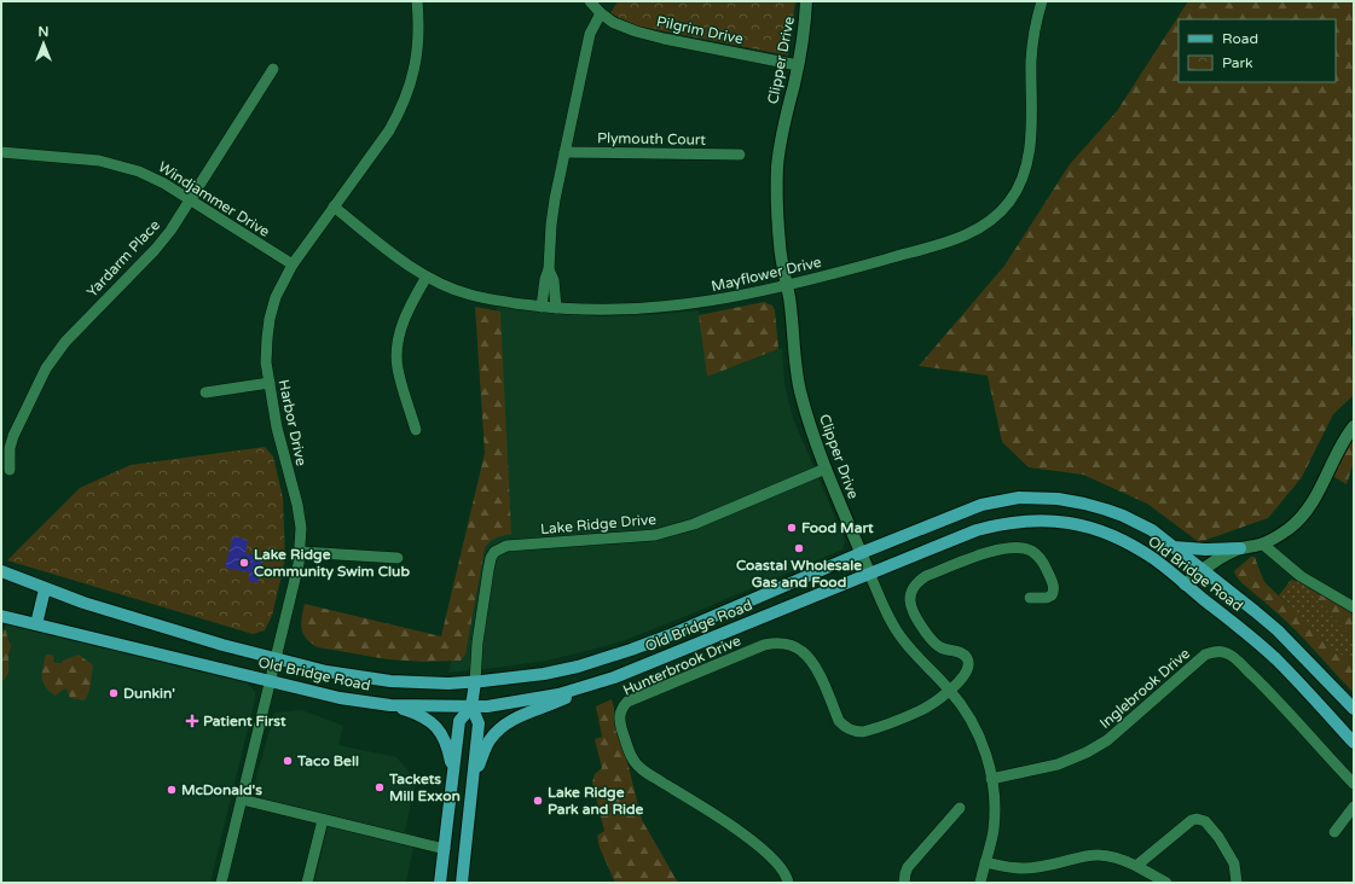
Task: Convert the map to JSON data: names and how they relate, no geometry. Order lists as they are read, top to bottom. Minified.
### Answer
{"streets":{"main road":["Old Bridge Road"],"street":["Pilgrim Drive","Clipper Drive","Plymouth Court","Windjammer Drive","Yardarm Place","Mayflower Drive","Harbor Drive","Lake Ridge Drive","Hunterbrook Drive","Inglebrook Drive"]},"crossings":[["Pilgrim Drive","Clipper Drive"],["Clipper Drive","Mayflower Drive"],["Clipper Drive","Lake Ridge Drive"],["Clipper Drive","Old Bridge Road"],["Clipper Drive","Hunterbrook Drive"],["Clipper Drive","Inglebrook Drive"],["Windjammer Drive","Yardarm Place"],["Windjammer Drive","Harbor Drive"],["Mayflower Drive","Harbor Drive"],["Harbor Drive","Old Bridge Road"],["Lake Ridge Drive","Old Bridge Road"]],"places":{"other":["Food Mart","Coastal Wholesale Gas and Food","Lake Ridge Community Swim Club","Dunkin'","Taco Bell","Tackets Mill Exxon","McDonald's","Lake Ridge Park and Ride"],"health":["Patient First"]},"legend":["Road","Park"],"north":"top"}
